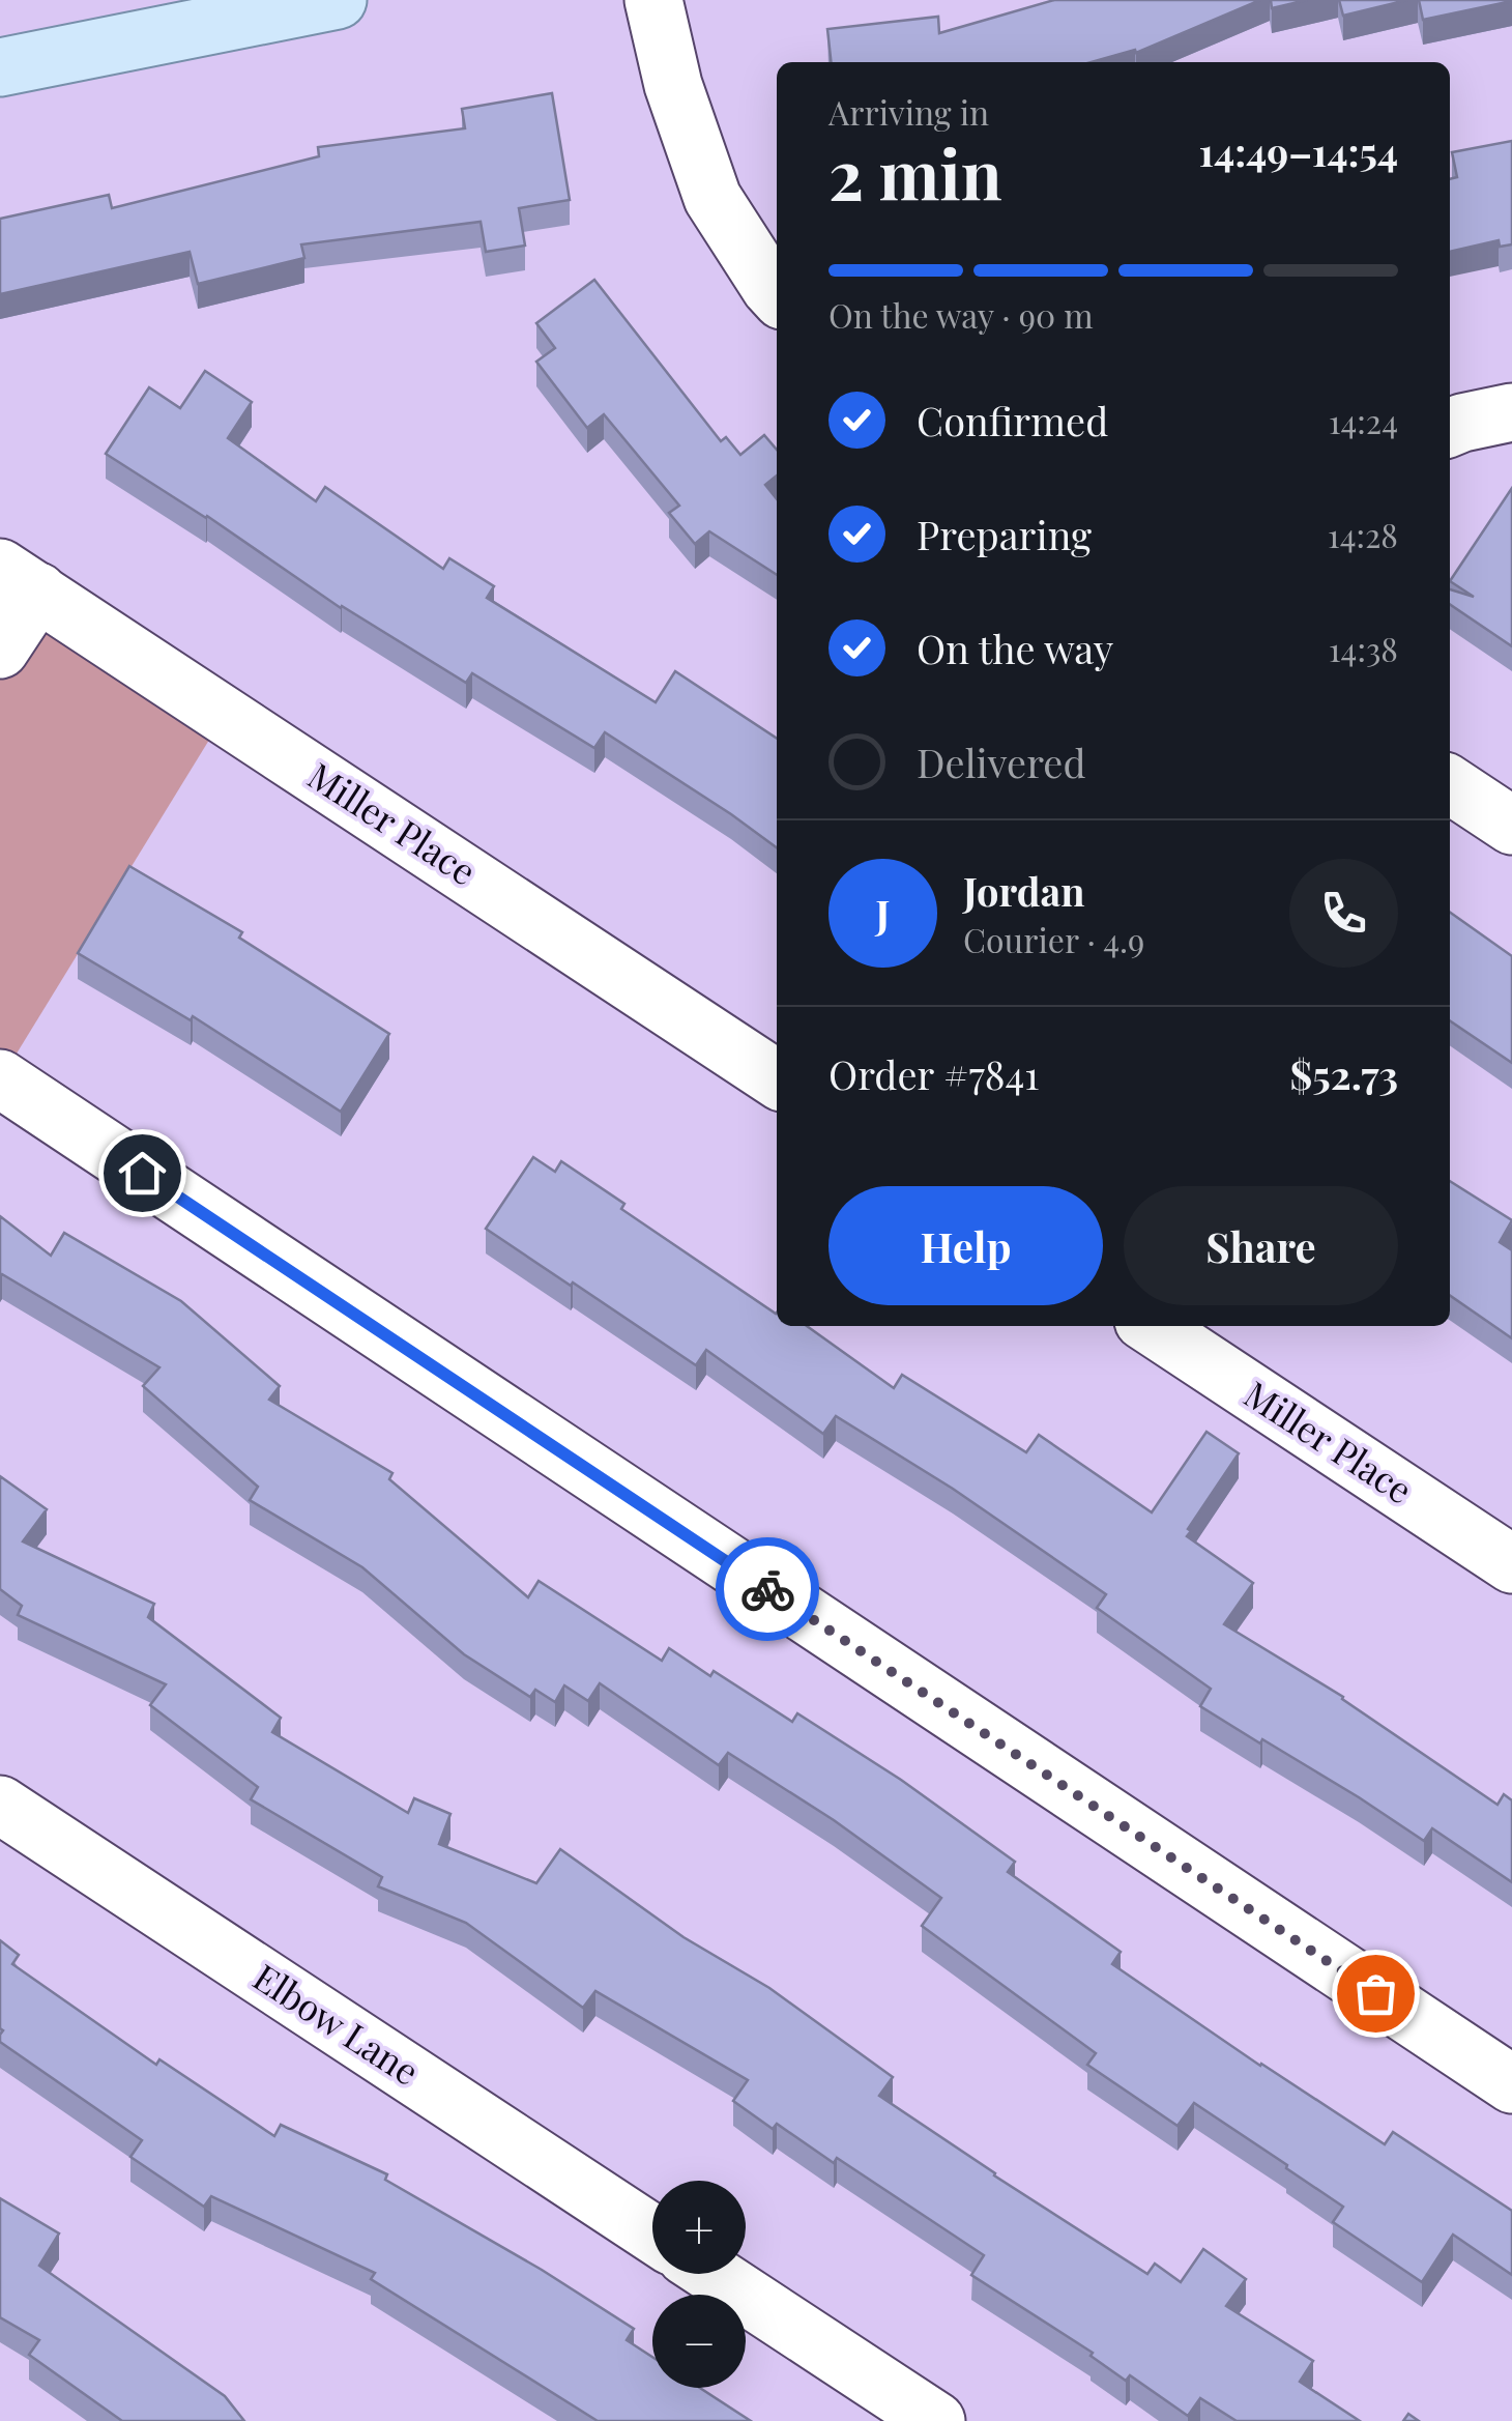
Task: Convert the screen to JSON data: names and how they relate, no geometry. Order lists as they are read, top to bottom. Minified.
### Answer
{"streets":{"street":["Miller Place","Elbow Lane"]},"page":{"heading":["2 min","Arriving in","14:49–14:54"],"panel":["Jordan","Courier · 4.9","Order #7841","$52.73"],"bar":"On the way · 90 m","list":[["Confirmed","14:24"],["Preparing","14:28"],["On the way","14:38"],"Delivered"],"round":"J","buttons":["Help","Share"],"map_buttons":["+","−"]}}
